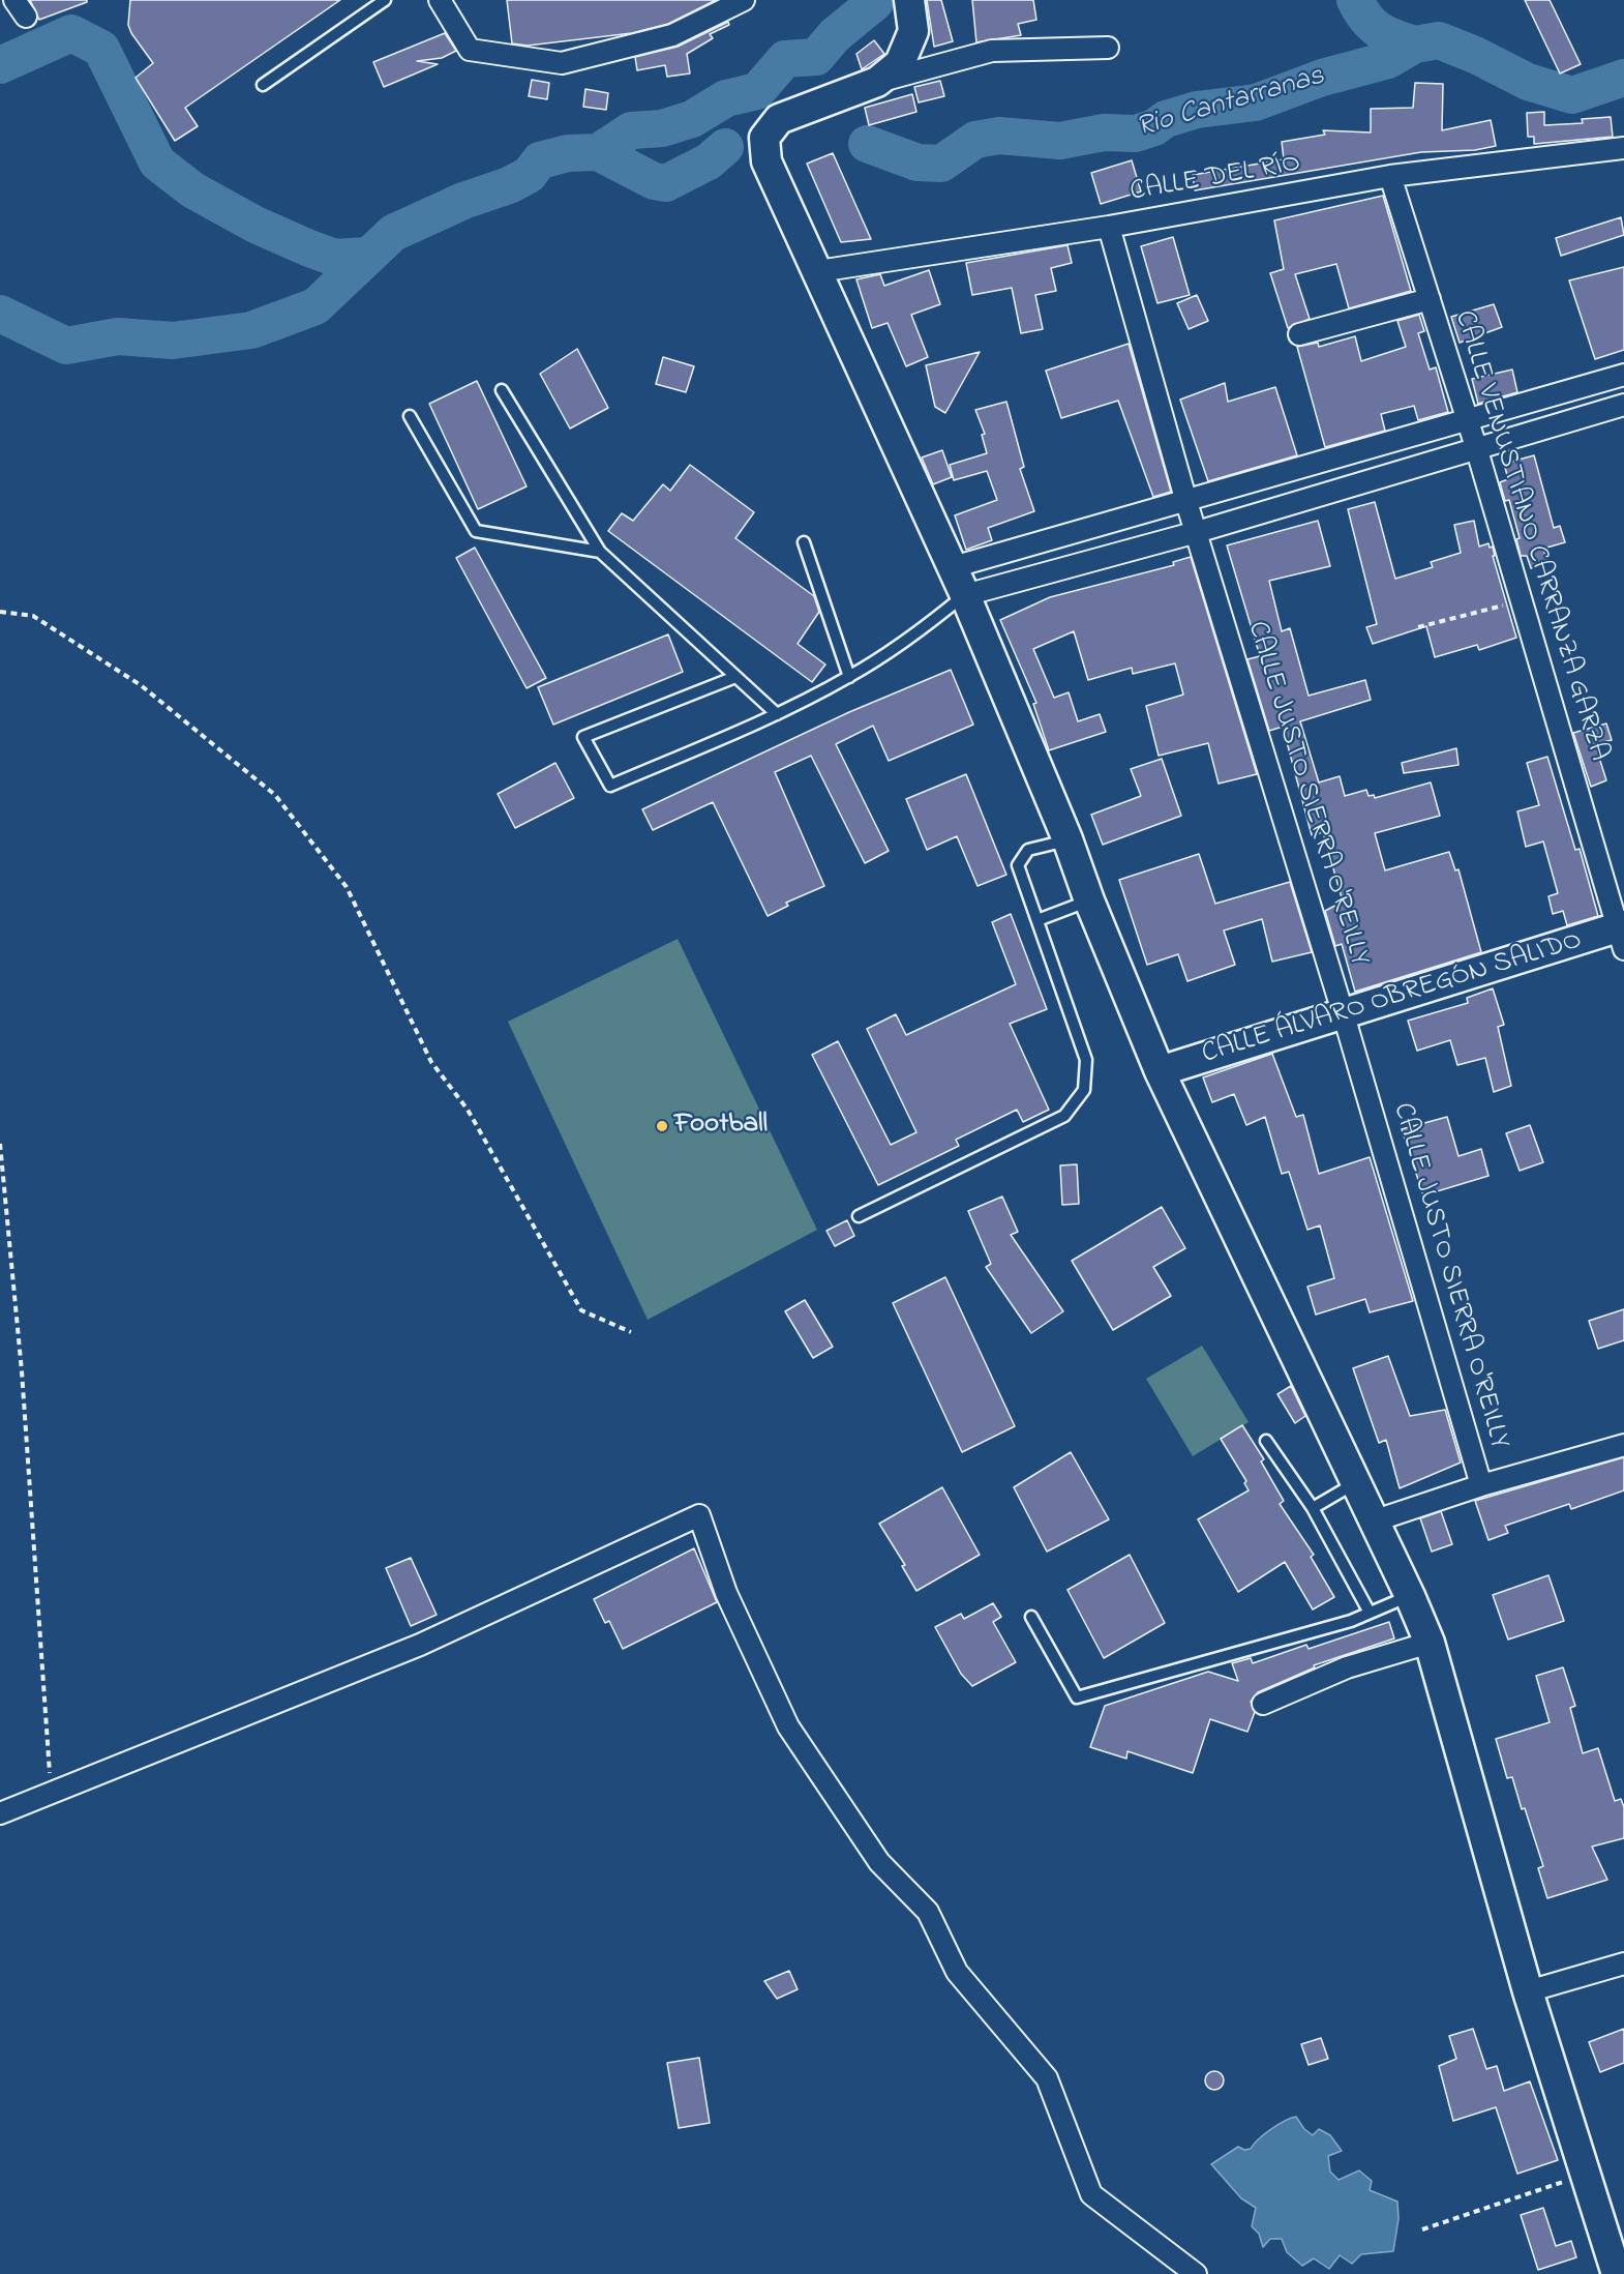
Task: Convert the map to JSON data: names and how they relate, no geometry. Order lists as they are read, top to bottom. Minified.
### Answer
{"streets":{"street":["CALLE DEL RÍO","CALLE VENUSTIANO CARRANZA GARZA","CALLE JUSTO SIERRA O'REILLY","CALLE ÁLVARO OBREGÓN SALIDO"]},"crossings":[["CALLE DEL RÍO","CALLE VENUSTIANO CARRANZA GARZA"],["CALLE DEL RÍO","CALLE JUSTO SIERRA O'REILLY"],["CALLE VENUSTIANO CARRANZA GARZA","CALLE ÁLVARO OBREGÓN SALIDO"],["CALLE JUSTO SIERRA O'REILLY","CALLE ÁLVARO OBREGÓN SALIDO"]],"water":["Rio Cantarranas"],"places":["Football"]}
